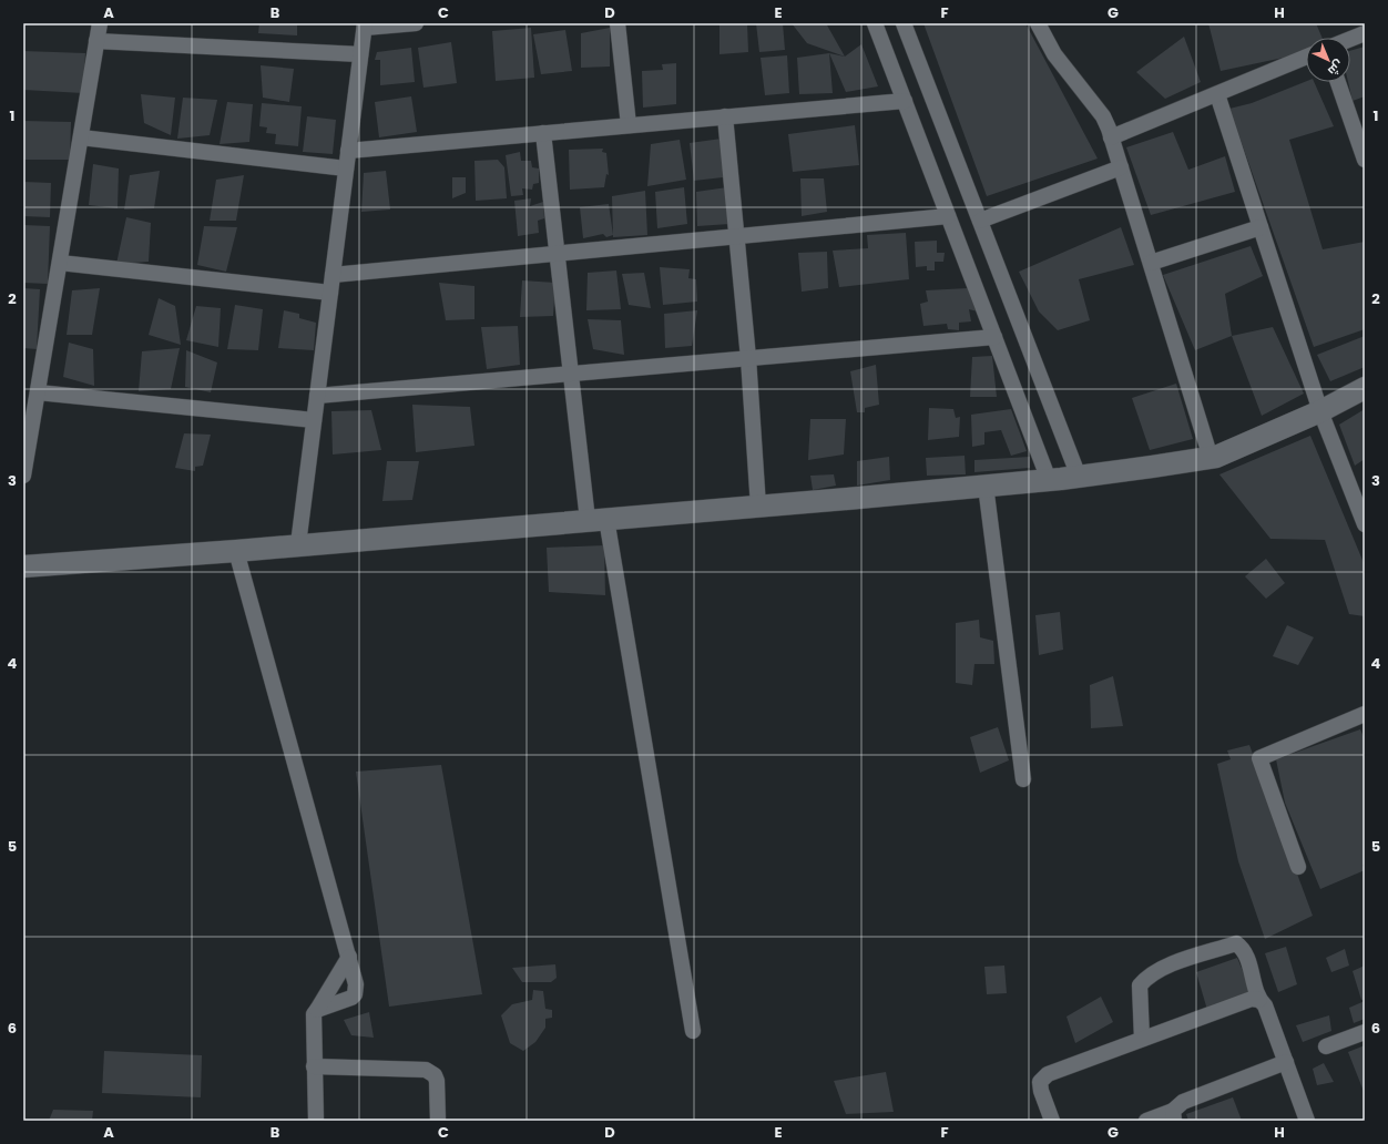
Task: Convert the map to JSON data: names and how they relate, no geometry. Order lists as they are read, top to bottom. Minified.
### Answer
{"north":"bottom right","grid":{"columns":["A","B","C","D","E","F","G","H"],"rows":["1","2","3","4","5","6"]}}
